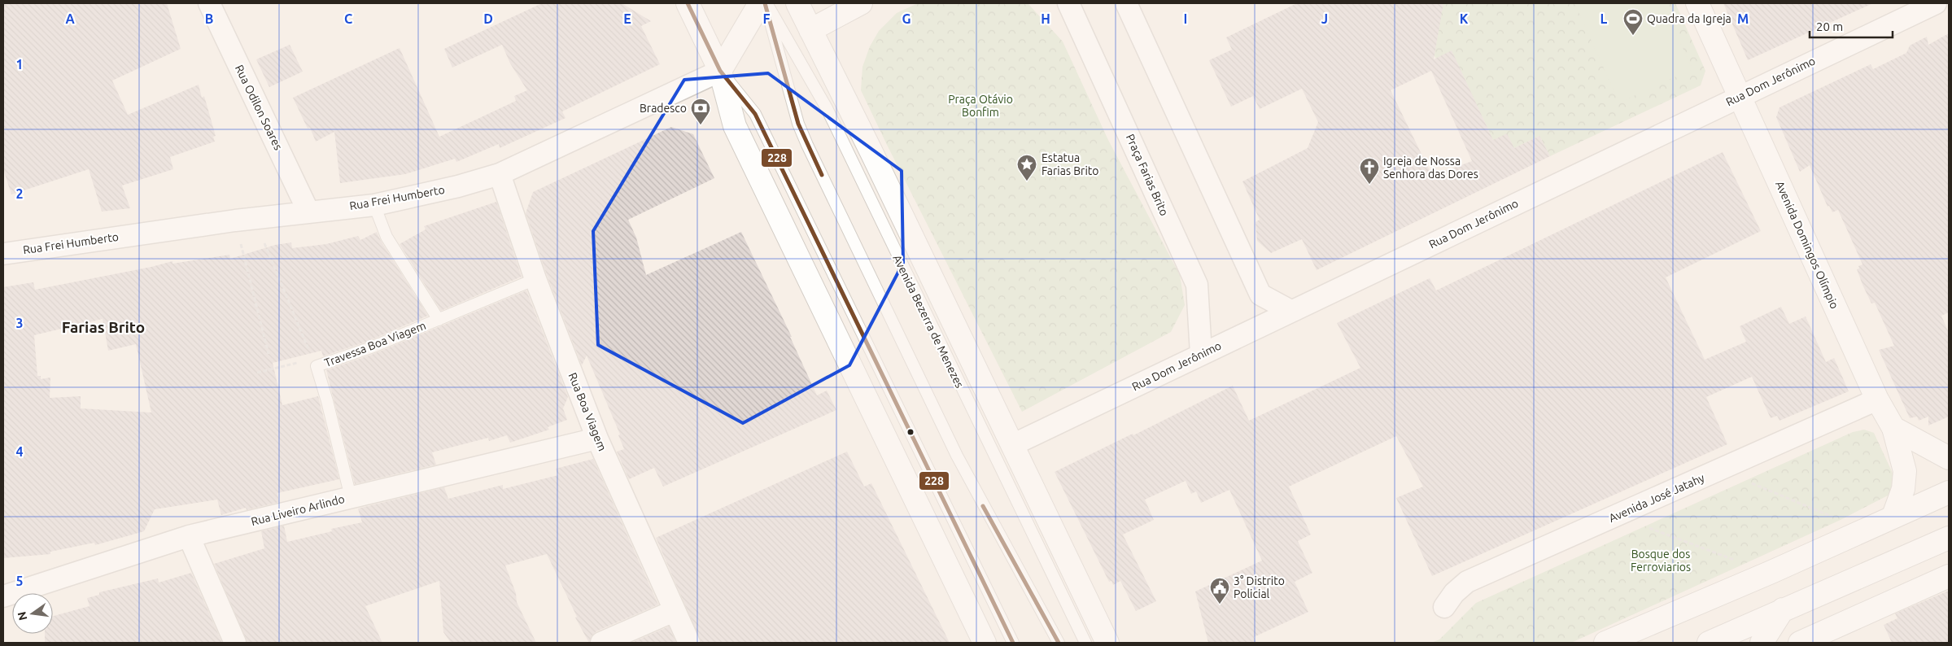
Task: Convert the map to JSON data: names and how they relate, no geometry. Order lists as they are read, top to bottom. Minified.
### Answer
{"streets":{"main road":["Avenida Domingos Olímpio","Avenida Bezerra de Menezes"],"street":["Rua Dom Jerônimo","Rua Odilon Soares","Praça Farias Brito","Rua Frei Humberto","Rua Boa Viagem","Avenida José Jatahy","Rua Liveiro Arlindo"],"lane":["Travessa Boa Viagem"]},"crossings":[["Rua Dom Jerônimo","Praça Farias Brito"],["Rua Dom Jerônimo","Avenida Domingos Olímpio"],["Rua Dom Jerônimo","Avenida Bezerra de Menezes"],["Rua Odilon Soares","Rua Frei Humberto"],["Rua Frei Humberto","Rua Boa Viagem"],["Avenida Domingos Olímpio","Avenida José Jatahy"],["Travessa Boa Viagem","Rua Boa Viagem"],["Travessa Boa Viagem","Rua Liveiro Arlindo"],["Rua Boa Viagem","Rua Liveiro Arlindo"]],"districts":["Farias Brito"],"parks":["Praça Otávio Bonfim","Bosque dos Ferroviarios"],"places":{"sports":["Quadra da Igreja"],"bank":["Bradesco"],"place":["Estatua Farias Brito"],"church":["Igreja de Nossa Senhora das Dores"],"public building":["3° Distrito Policial"]},"lines":["transit line 228"],"scale_bar":"20 m","north":"left","grid":{"columns":["A","B","C","D","E","F","G","H","I","J","K","L","M"],"rows":["1","2","3","4","5"]}}
